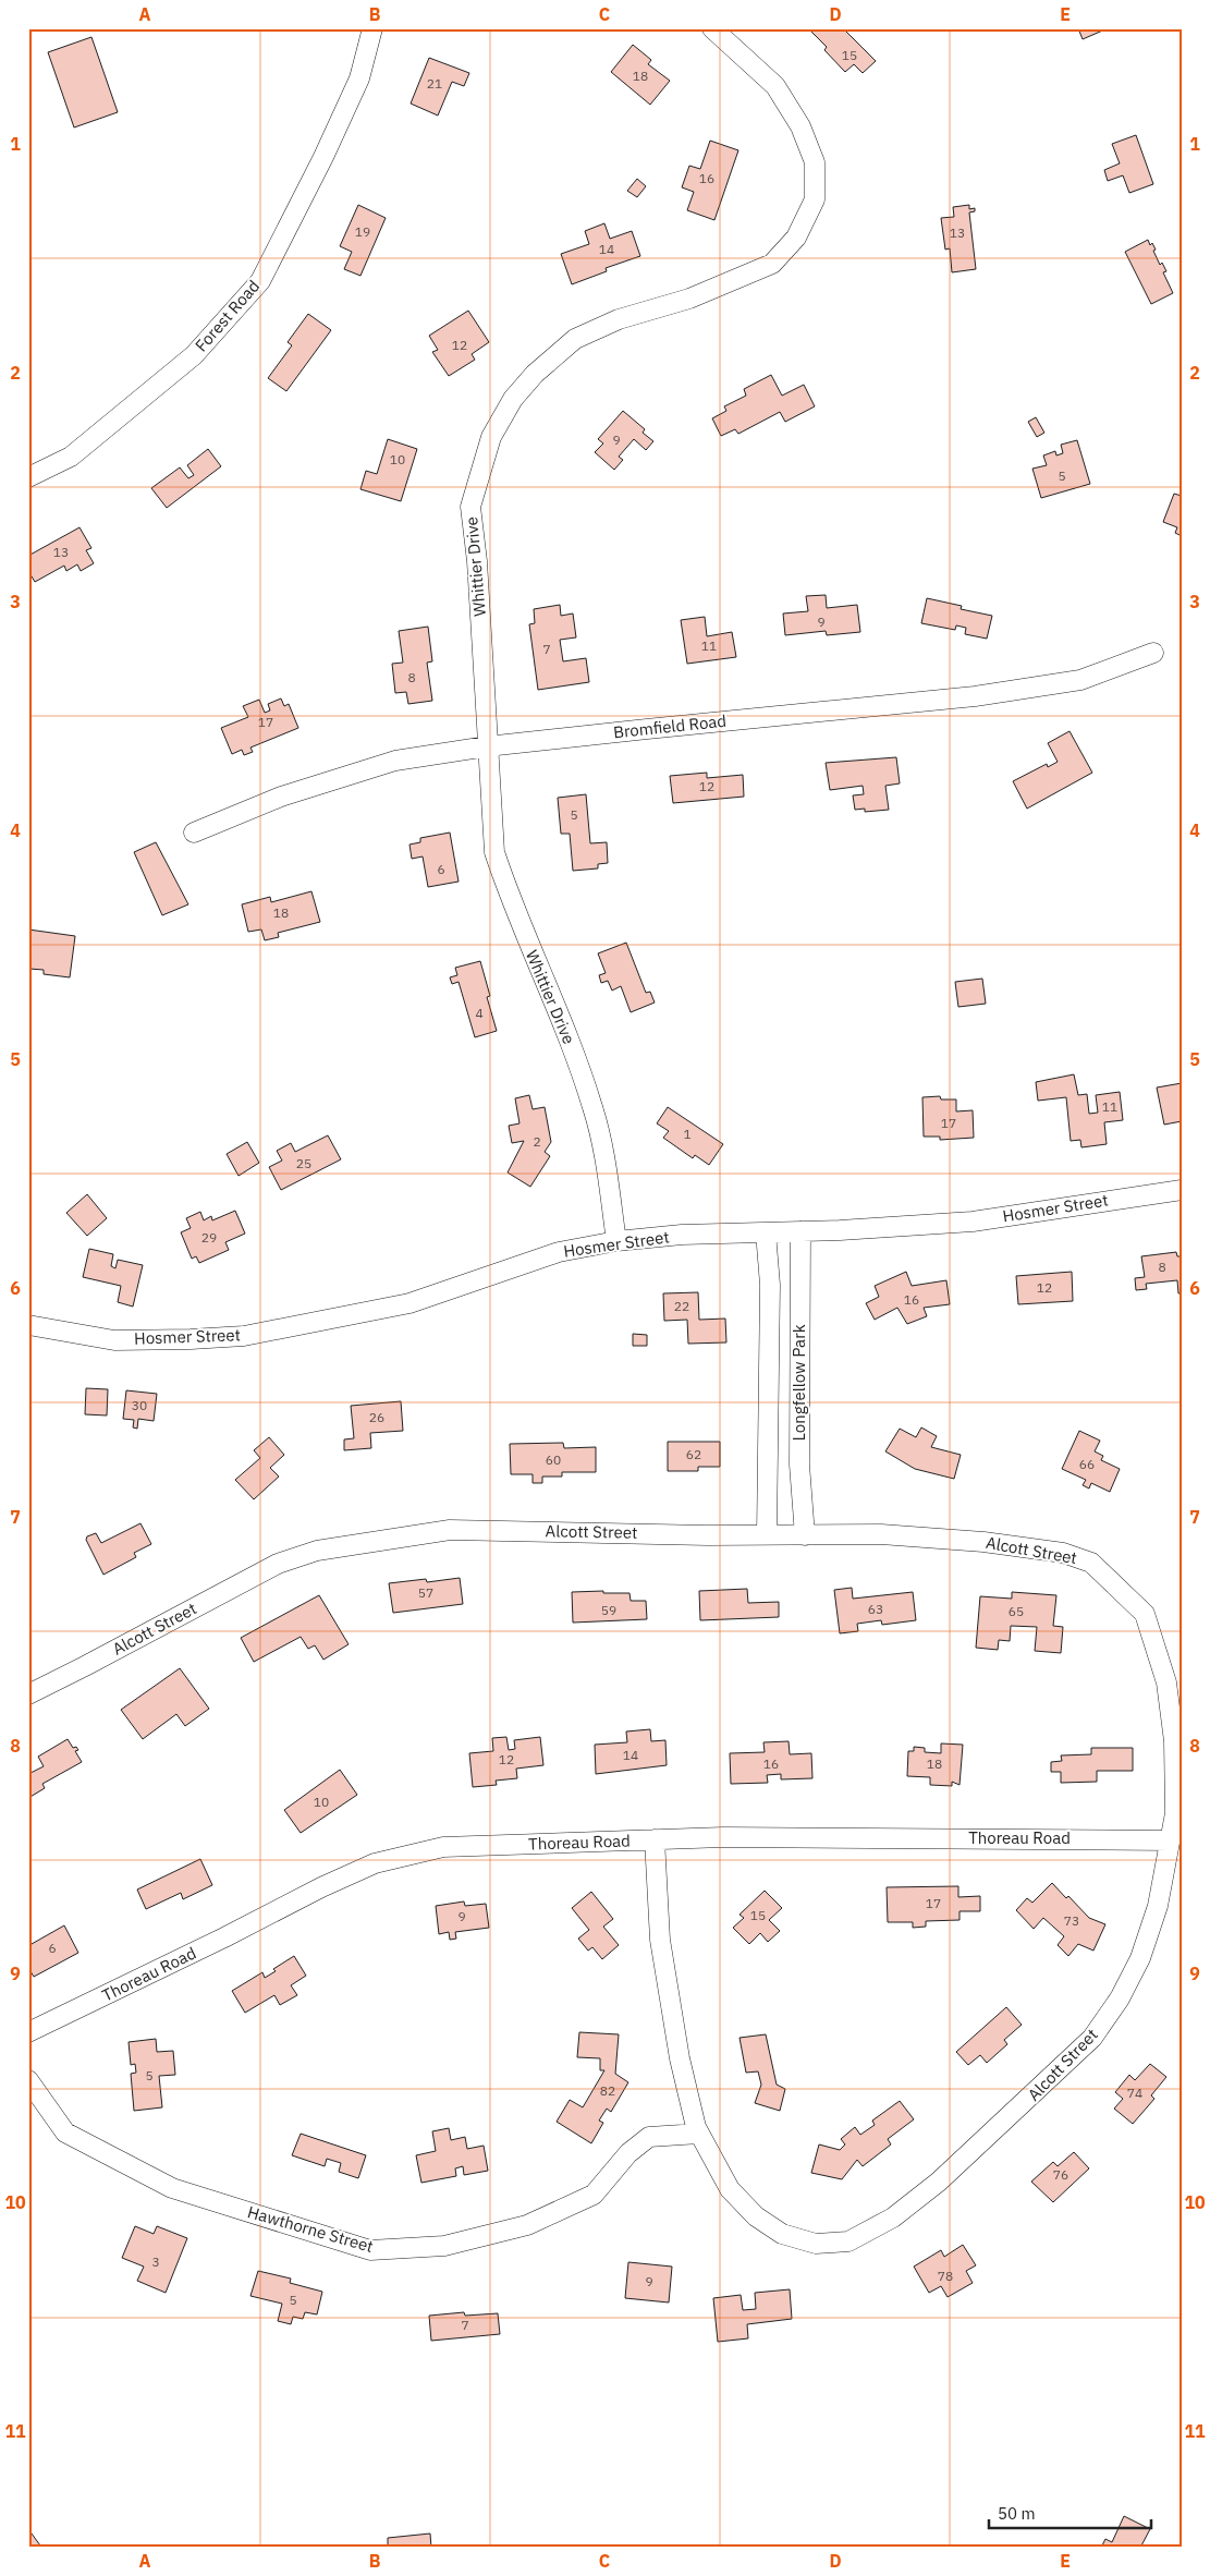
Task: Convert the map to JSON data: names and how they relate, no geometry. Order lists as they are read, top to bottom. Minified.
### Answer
{"streets":{"street":["Forest Road","Whittier Drive","Bromfield Road","Hosmer Street","Longfellow Park","Alcott Street","Thoreau Road","Hawthorne Street"]},"crossings":[["Whittier Drive","Bromfield Road"],["Whittier Drive","Hosmer Street"],["Hosmer Street","Longfellow Park"],["Longfellow Park","Alcott Street"],["Alcott Street","Thoreau Road"],["Alcott Street","Hawthorne Street"]],"house_numbers":["15","18","21","16","19","13","14","12","9","10","5","13","9","11","7","8","17","12","5","6","18","4","11","17","1","2","25","29","8","12","16","22","30","26","62","60","66","57","63","59","65","14","12","16","18","10","17","15","9","73","6","5","82","74","76","3","78","9","5","7"],"scale_bar":"50 m","grid":{"columns":["A","B","C","D","E"],"rows":["1","2","3","4","5","6","7","8","9","10","11"]}}
